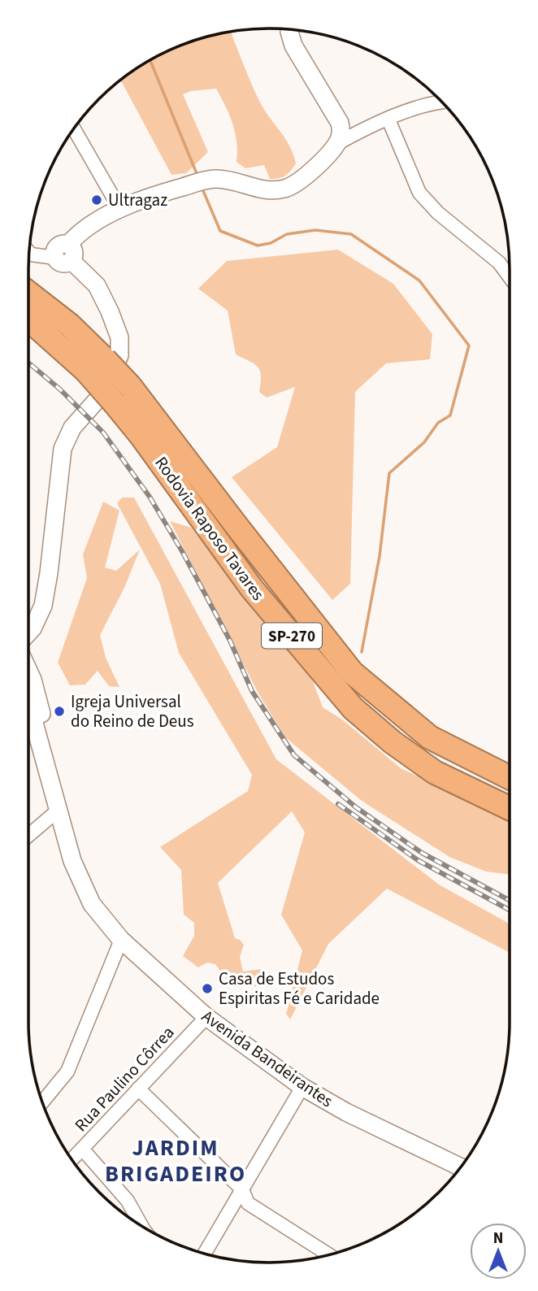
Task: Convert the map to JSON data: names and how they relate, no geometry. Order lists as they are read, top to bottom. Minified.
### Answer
{"streets":{"highway":["Rodovia Raposo Tavares","SP-270"],"main road":["Avenida Bandeirantes"],"street":["Rua Paulino Côrrea"]},"crossings":[["Avenida Bandeirantes","Rua Paulino Côrrea"]],"districts":["JARDIM BRIGADEIRO"],"places":["Ultragaz","Igreja Universal do Reino de Deus","Casa de Estudos Espiritas Fé e Caridade"],"north":"top"}
